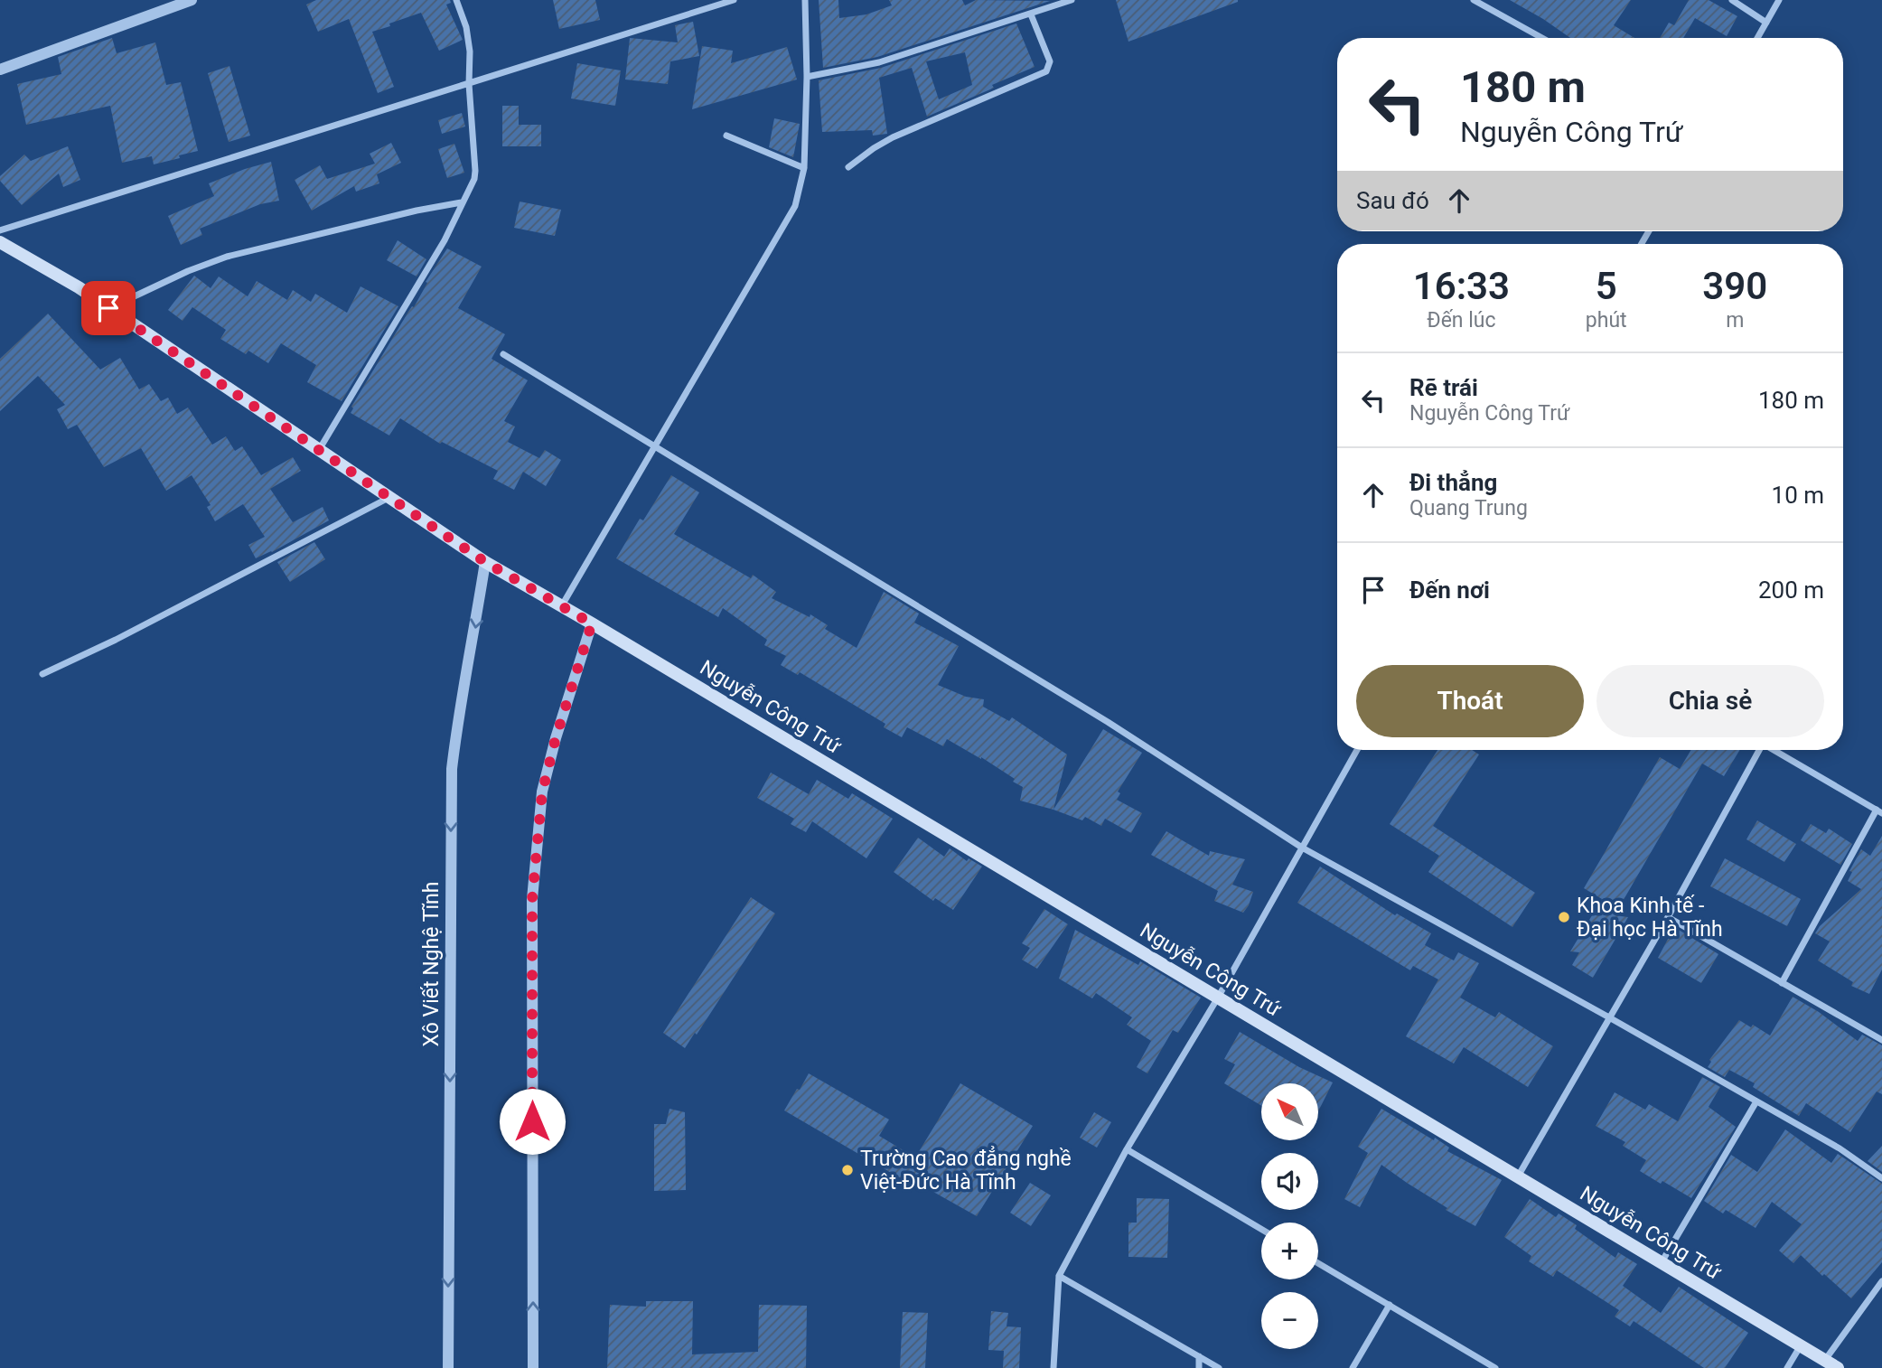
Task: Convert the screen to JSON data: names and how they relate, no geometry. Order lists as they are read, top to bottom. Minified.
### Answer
{"streets":{"main road":["Nguyễn Công Trứ"],"street":["Xô Viết Nghệ Tĩnh"]},"crossings":[["Nguyễn Công Trứ","Xô Viết Nghệ Tĩnh"]],"places":["Khoa Kinh tế - Đại học Hà Tĩnh","Trường Cao đẳng nghề Việt-Đức Hà Tĩnh"],"north":"top left","page":{"turn":["180 m","Nguyễn Công Trứ"],"then":"Sau đó","eta":["16:33","Đến lúc","5","phút","390","m"],"list":[{"name":"Rẽ trái","note":"Nguyễn Công Trứ","value":"180 m"},{"name":"Đi thẳng","note":"Quang Trung","value":"10 m"},{"name":"Đến nơi","value":"200 m"}],"buttons":["Thoát","Chia sẻ"],"map_buttons":["+","−"]}}
